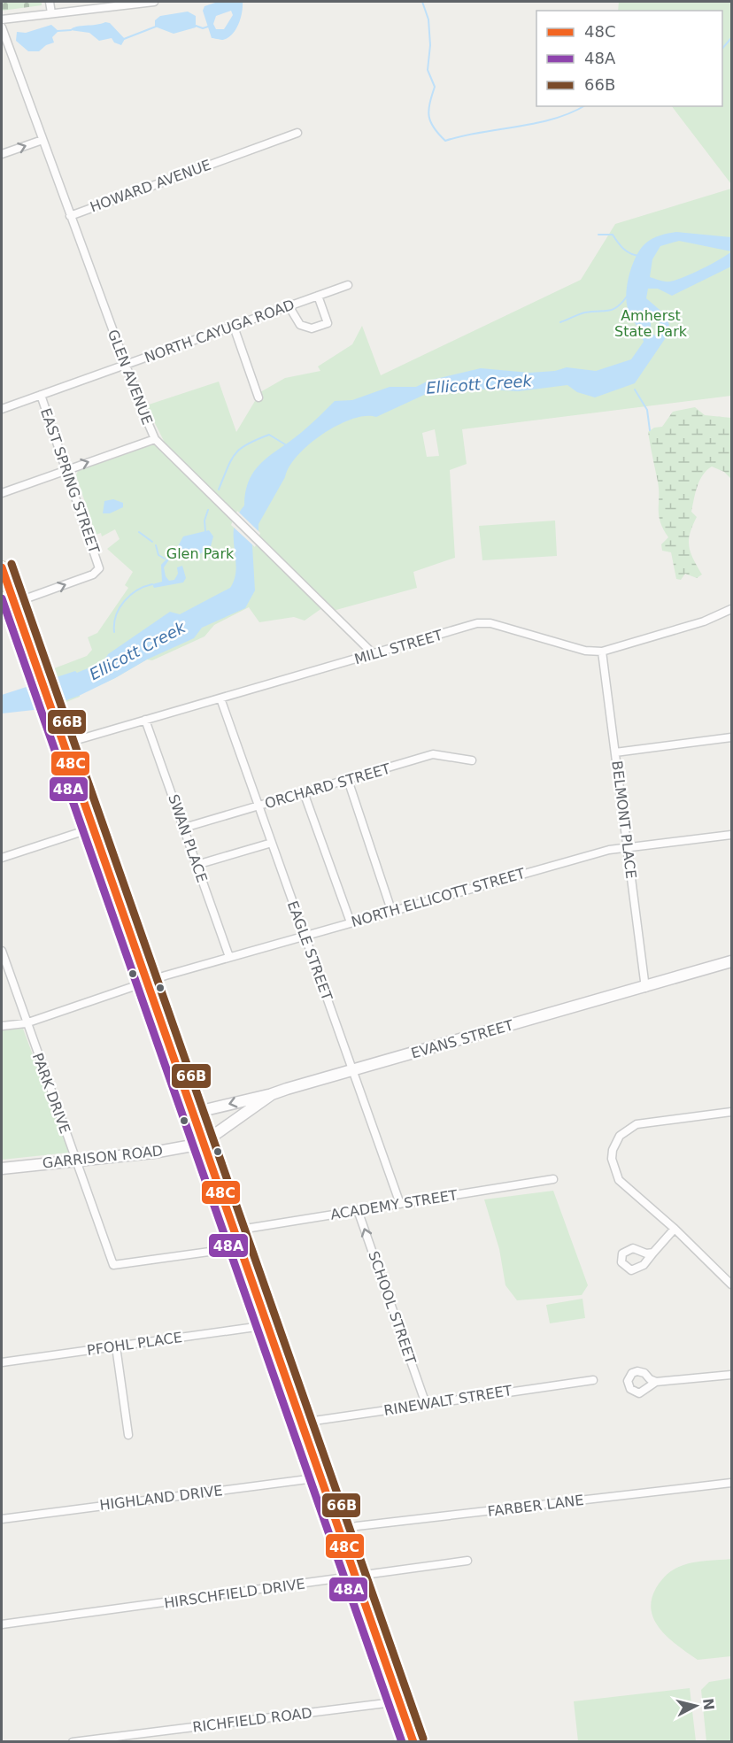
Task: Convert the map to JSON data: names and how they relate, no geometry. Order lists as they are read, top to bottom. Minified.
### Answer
{"streets":{"street":["HOWARD AVENUE","NORTH CAYUGA ROAD","GLEN AVENUE","EAST SPRING STREET","MILL STREET","ORCHARD STREET","BELMONT PLACE","SWAN PLACE","NORTH ELLICOTT STREET","EAGLE STREET","EVANS STREET","PARK DRIVE","GARRISON ROAD","ACADEMY STREET","SCHOOL STREET","PFOHL PLACE","RINEWALT STREET","HIGHLAND DRIVE","FARBER LANE","HIRSCHFIELD DRIVE","RICHFIELD ROAD"]},"crossings":[["HOWARD AVENUE","GLEN AVENUE"],["NORTH CAYUGA ROAD","GLEN AVENUE"],["NORTH CAYUGA ROAD","EAST SPRING STREET"],["GLEN AVENUE","MILL STREET"],["MILL STREET","BELMONT PLACE"],["MILL STREET","SWAN PLACE"],["MILL STREET","EAGLE STREET"],["ORCHARD STREET","SWAN PLACE"],["ORCHARD STREET","EAGLE STREET"],["BELMONT PLACE","NORTH ELLICOTT STREET"],["BELMONT PLACE","EVANS STREET"],["SWAN PLACE","NORTH ELLICOTT STREET"],["NORTH ELLICOTT STREET","EAGLE STREET"],["NORTH ELLICOTT STREET","PARK DRIVE"],["EAGLE STREET","EVANS STREET"],["EAGLE STREET","ACADEMY STREET"],["EVANS STREET","GARRISON ROAD"],["PARK DRIVE","GARRISON ROAD"],["ACADEMY STREET","SCHOOL STREET"],["SCHOOL STREET","RINEWALT STREET"]],"one_way":["SCHOOL STREET"],"water":["Ellicott Creek"],"parks":["Amherst State Park","Glen Park"],"lines":["transit line 66B","transit line 48C","transit line 48A"],"legend":["48C","48A","66B"],"north":"right"}
